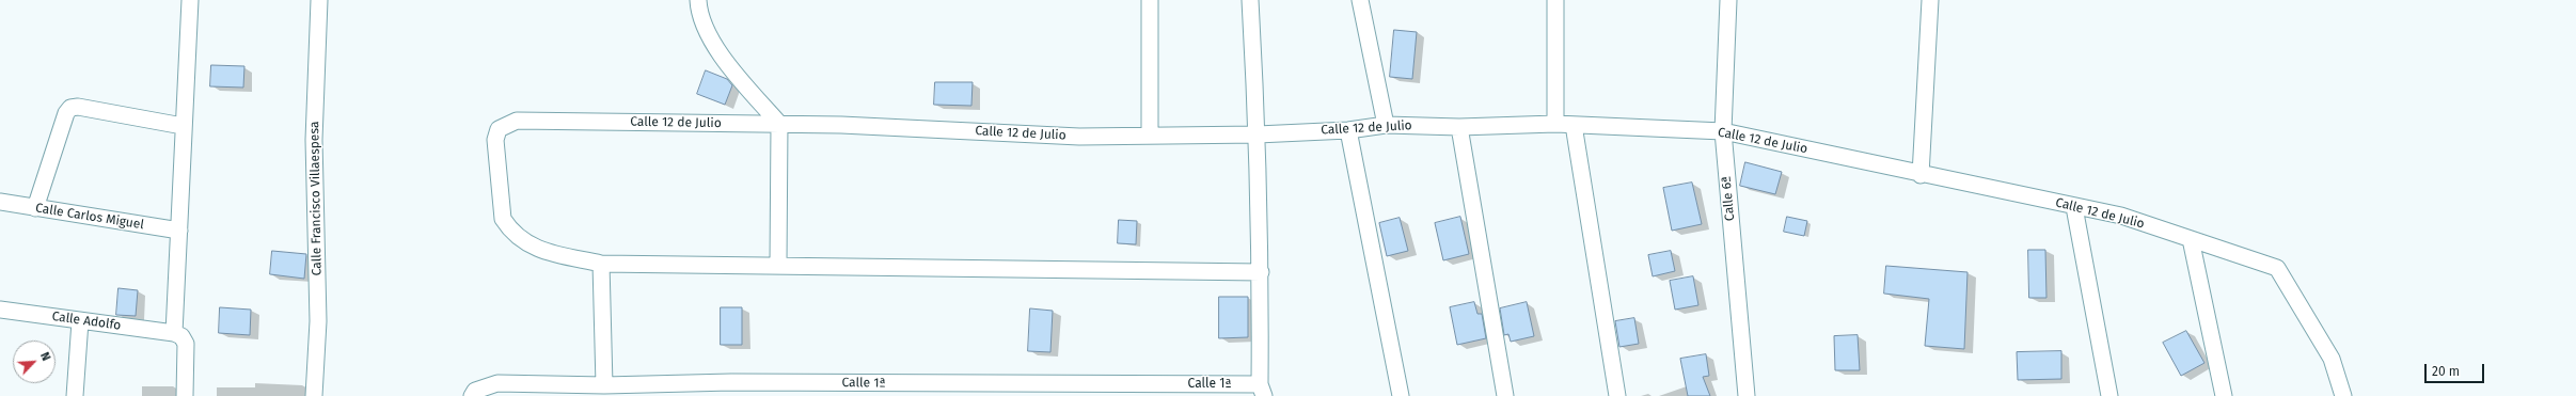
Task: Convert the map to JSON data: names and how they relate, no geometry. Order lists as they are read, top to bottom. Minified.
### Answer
{"streets":{"street":["Calle 12 de Julio","Calle Francisco Villaespesa","Calle 6ª","Calle Carlos Miguel","Calle Adolfo","Calle 1ª"]},"crossings":[["Calle 12 de Julio","Calle 6ª"]],"scale_bar":"20 m","north":"top right"}
